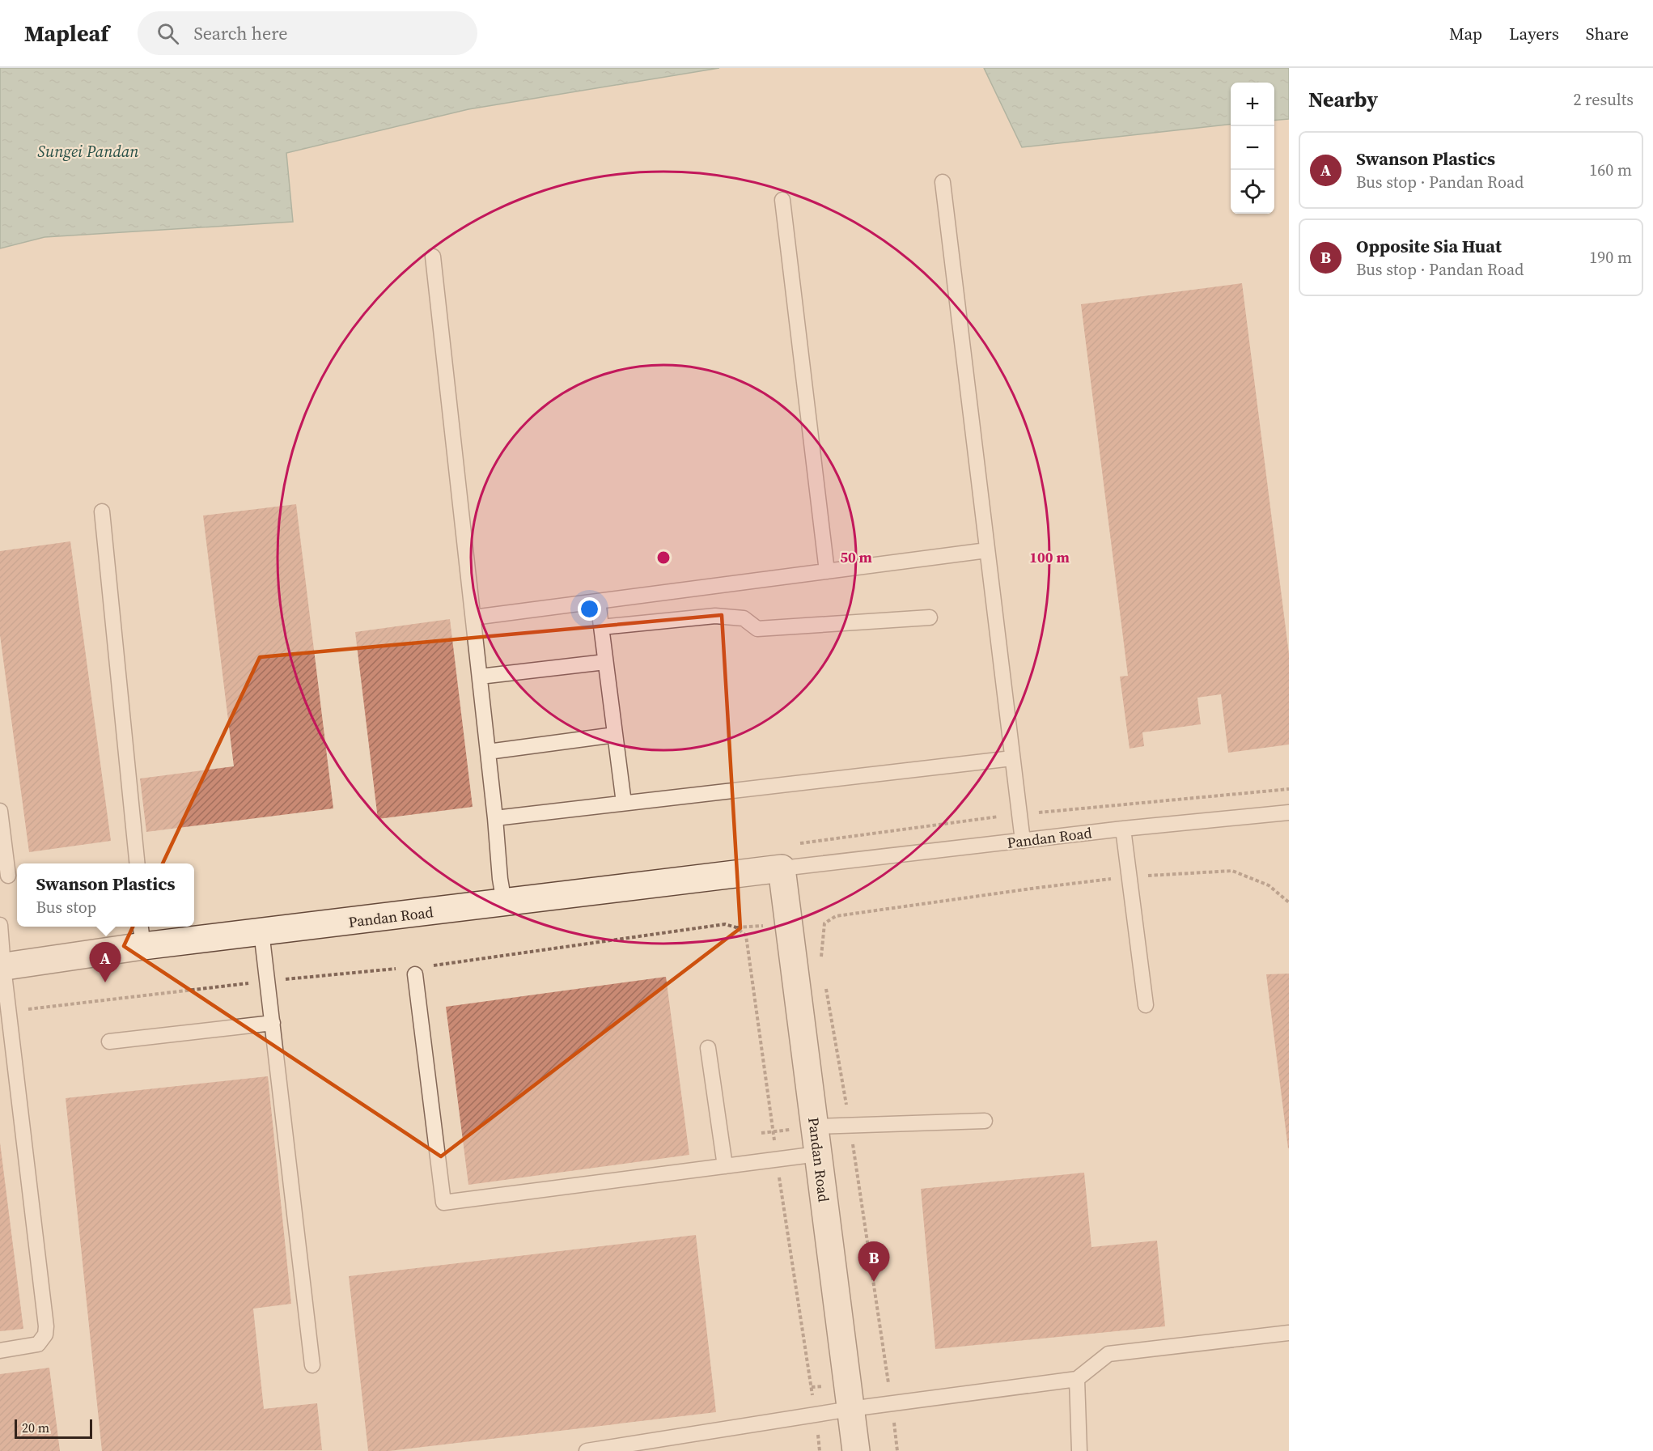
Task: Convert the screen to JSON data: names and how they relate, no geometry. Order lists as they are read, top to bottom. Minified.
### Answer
{"streets":{"street":["Pandan Road"]},"water":["Sungei Pandan"],"scale_bar":"20 m","page":{"header":"Mapleaf","search":"Search here","nav":["Map","Layers","Share"],"heading":["Nearby","2 results"],"map_buttons":["+","−"],"list":[{"mark":"A","name":"Swanson Plastics","note":"Bus stop · Pandan Road","value":"160 m"},{"mark":"B","name":"Opposite Sia Huat","note":"Bus stop · Pandan Road","value":"190 m"}],"popup":["Swanson Plastics","Bus stop"],"pins":["A","B"],"scale":"20 m"},"rings":["50 m","100 m"]}
